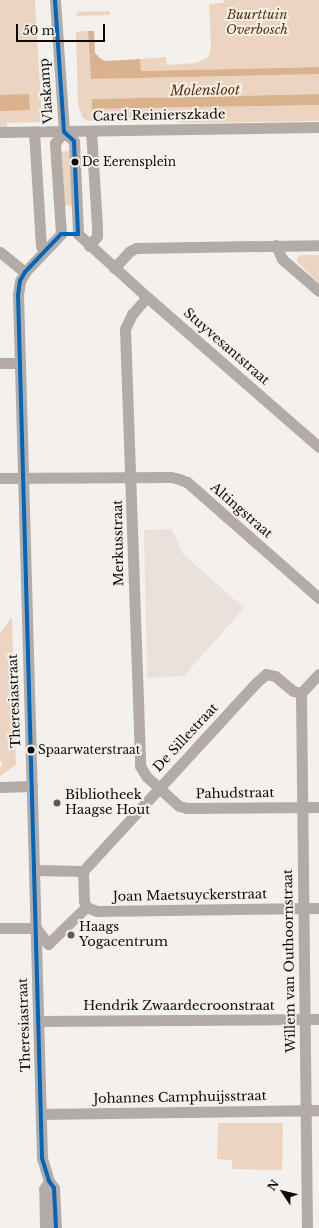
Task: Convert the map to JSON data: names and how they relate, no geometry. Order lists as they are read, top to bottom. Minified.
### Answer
{"streets":{"street":["Vlaskamp","Carel Reinierszkade","Stuyvesantstraat","Altingstraat","Merkusstraat","Theresiastraat","De Sillestraat","Pahudstraat","Joan Maetsuyckerstraat","Willem van Outhoornstraat","Hendrik Zwaardecroonstraat","Johannes Camphuijsstraat"]},"crossings":[["Vlaskamp","Carel Reinierszkade"],["Stuyvesantstraat","Merkusstraat"],["Altingstraat","Merkusstraat"],["Altingstraat","Theresiastraat"],["Merkusstraat","De Sillestraat"],["Merkusstraat","Pahudstraat"],["Theresiastraat","Hendrik Zwaardecroonstraat"],["Theresiastraat","Johannes Camphuijsstraat"],["De Sillestraat","Pahudstraat"],["De Sillestraat","Willem van Outhoornstraat"],["Pahudstraat","Willem van Outhoornstraat"],["Joan Maetsuyckerstraat","Willem van Outhoornstraat"],["Willem van Outhoornstraat","Hendrik Zwaardecroonstraat"],["Willem van Outhoornstraat","Johannes Camphuijsstraat"]],"water":["Molensloot"],"parks":["Buurttuin Overbosch"],"places":["De Eerensplein","Spaarwaterstraat","Bibliotheek Haagse Hout","Haags Yogacentrum"],"scale_bar":"50 m","north":"top left"}
